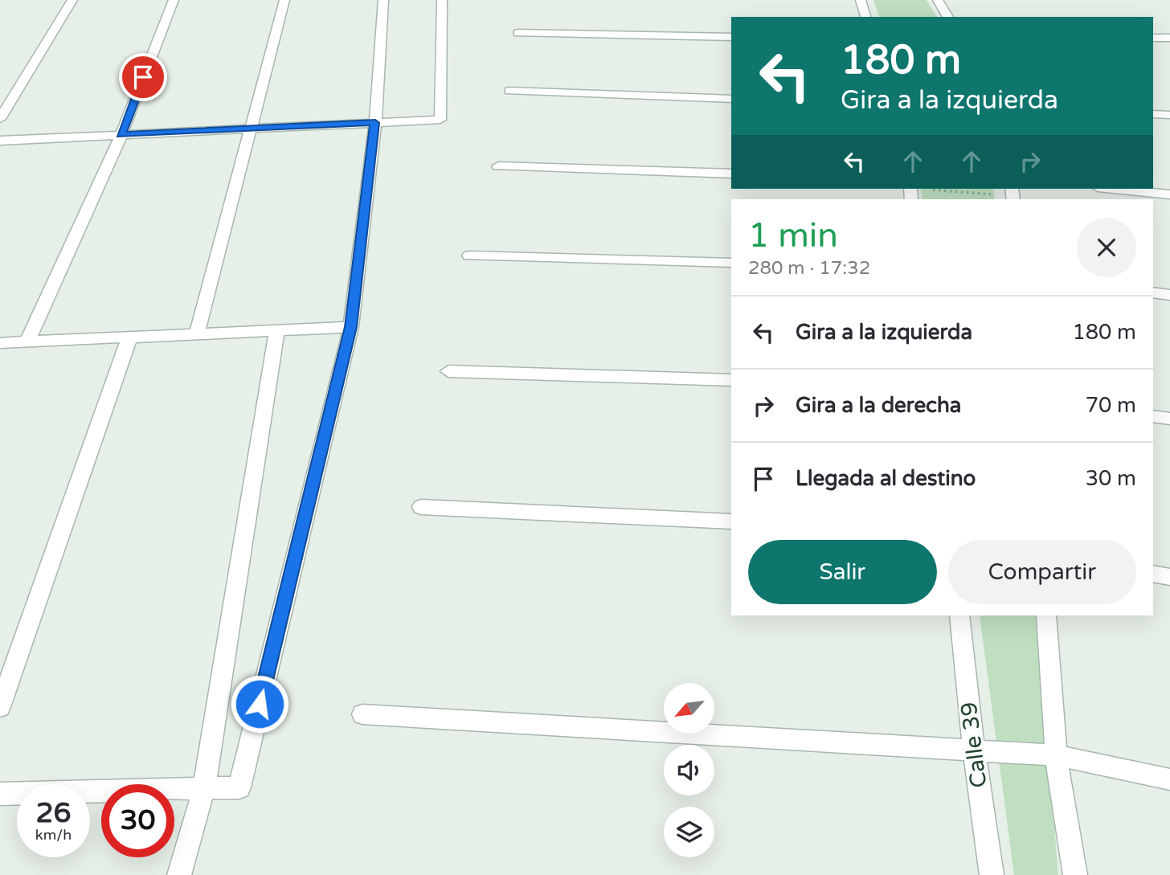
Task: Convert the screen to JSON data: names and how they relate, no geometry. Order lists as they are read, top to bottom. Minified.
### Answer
{"streets":{"street":["Calle 39"]},"north":"bottom left","page":{"turn":["180 m","Gira a la izquierda"],"heading":["1 min","280 m · 17:32"],"list":[{"name":"Gira a la izquierda","value":"180 m"},{"name":"Gira a la derecha","value":"70 m"},{"name":"Llegada al destino","value":"30 m"}],"buttons":["Salir","Compartir"],"speed":"26 km/h","limit":"30"}}
